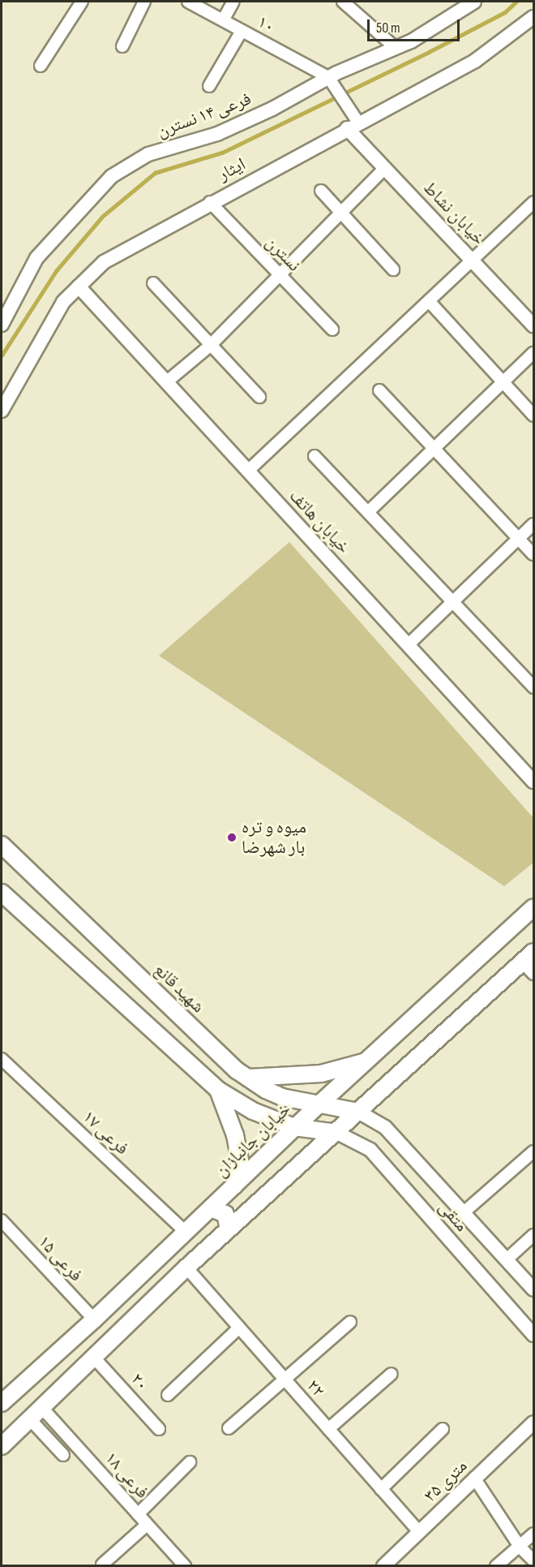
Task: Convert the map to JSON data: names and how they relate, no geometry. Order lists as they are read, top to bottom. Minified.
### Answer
{"streets":{"main road":["شهید قانع","خیابان جانبازان"],"street":["۱۰","فرعی ۱۴ نسترن","ایثار","خیابان نشاط","نسترن","خیابان هاتف","فرعی ۱۷","متقی","فرعی ۱۵","۲۰","۲۲","فرعی ۱۸","۳۵ متری"]},"crossings":[["۱۰","فرعی ۱۴ نسترن"],["ایثار","خیابان نشاط"],["ایثار","نسترن"],["ایثار","خیابان هاتف"],["شهید قانع","خیابان جانبازان"],["شهید قانع","متقی"],["فرعی ۱۷","خیابان جانبازان"],["خیابان جانبازان","فرعی ۱۵"],["۲۲","۳۵ متری"]],"places":["میوه و تره بار شهرضا"],"scale_bar":"50 m"}
